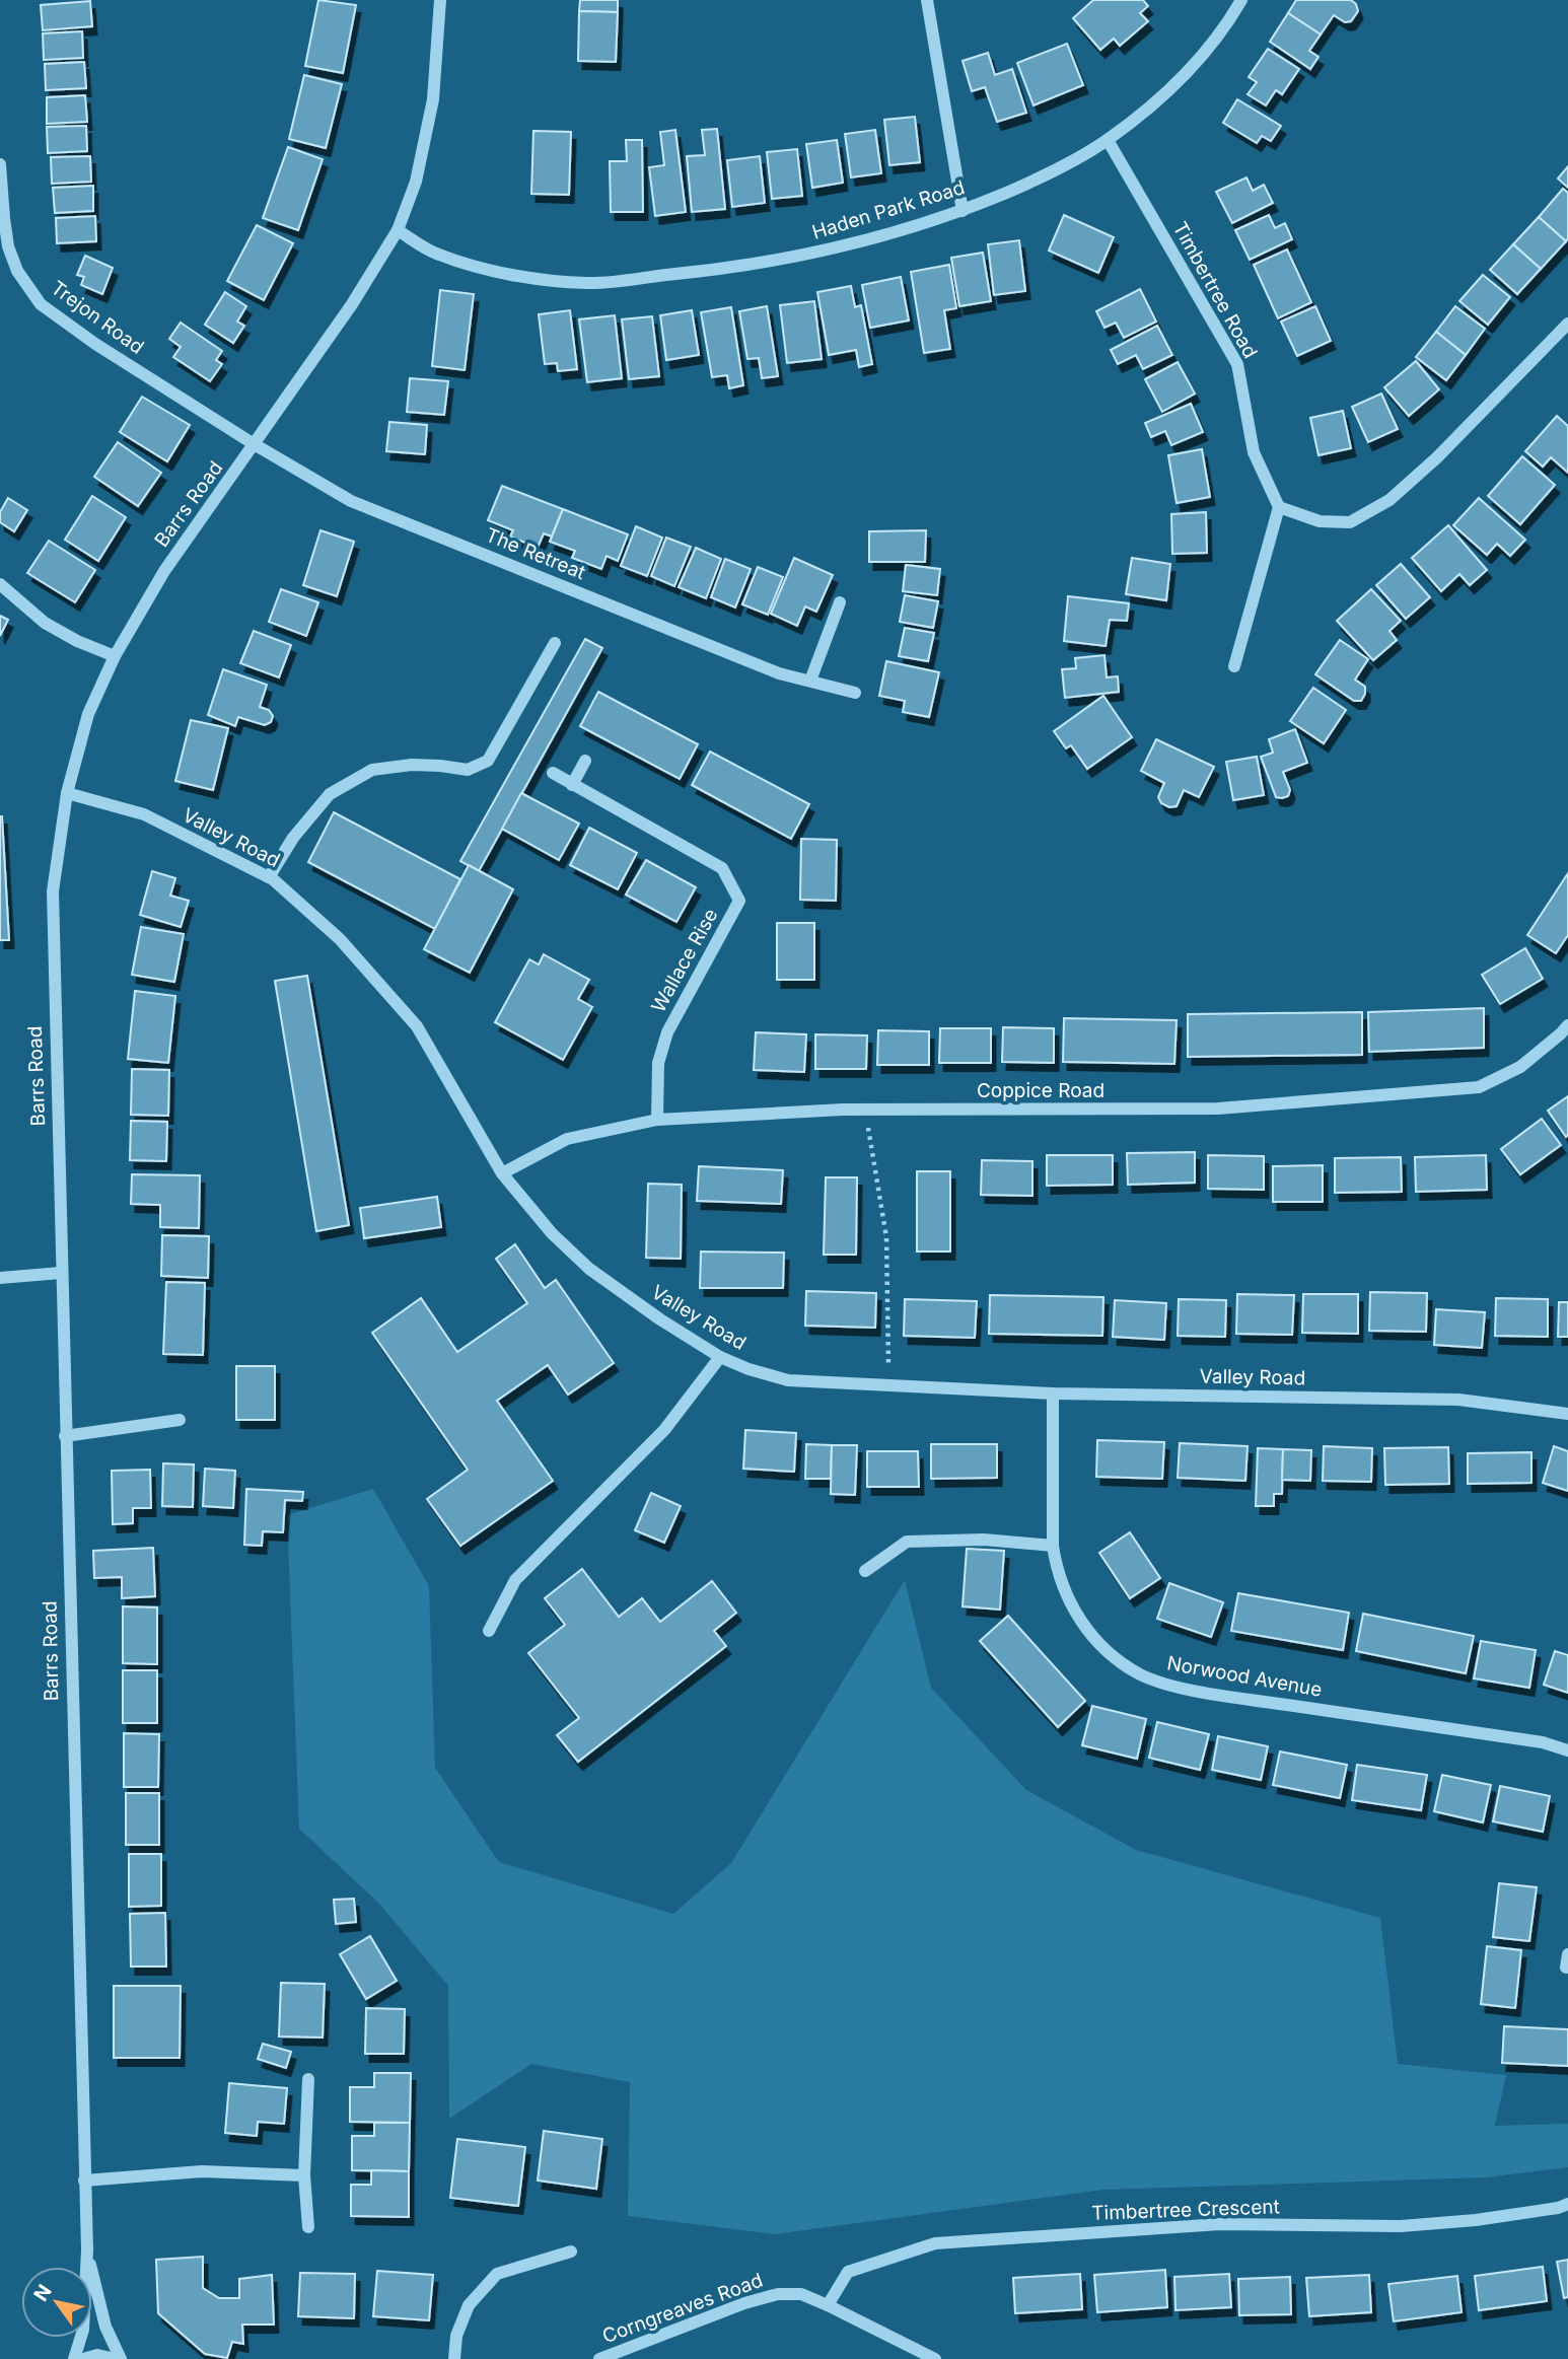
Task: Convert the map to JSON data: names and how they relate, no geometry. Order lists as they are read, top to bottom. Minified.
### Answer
{"streets":{"street":["Haden Park Road","Timbertree Road","Trejon Road","Barrs Road","The Retreat","Valley Road","Wallace Rise","Coppice Road","Norwood Avenue","Timbertree Crescent","Corngreaves Road"]},"crossings":[["Haden Park Road","Timbertree Road"],["Haden Park Road","Barrs Road"],["Trejon Road","Barrs Road"],["Trejon Road","The Retreat"],["Barrs Road","The Retreat"],["Barrs Road","Valley Road"],["Valley Road","Coppice Road"],["Valley Road","Norwood Avenue"],["Wallace Rise","Coppice Road"],["Timbertree Crescent","Corngreaves Road"]],"north":"top left"}
